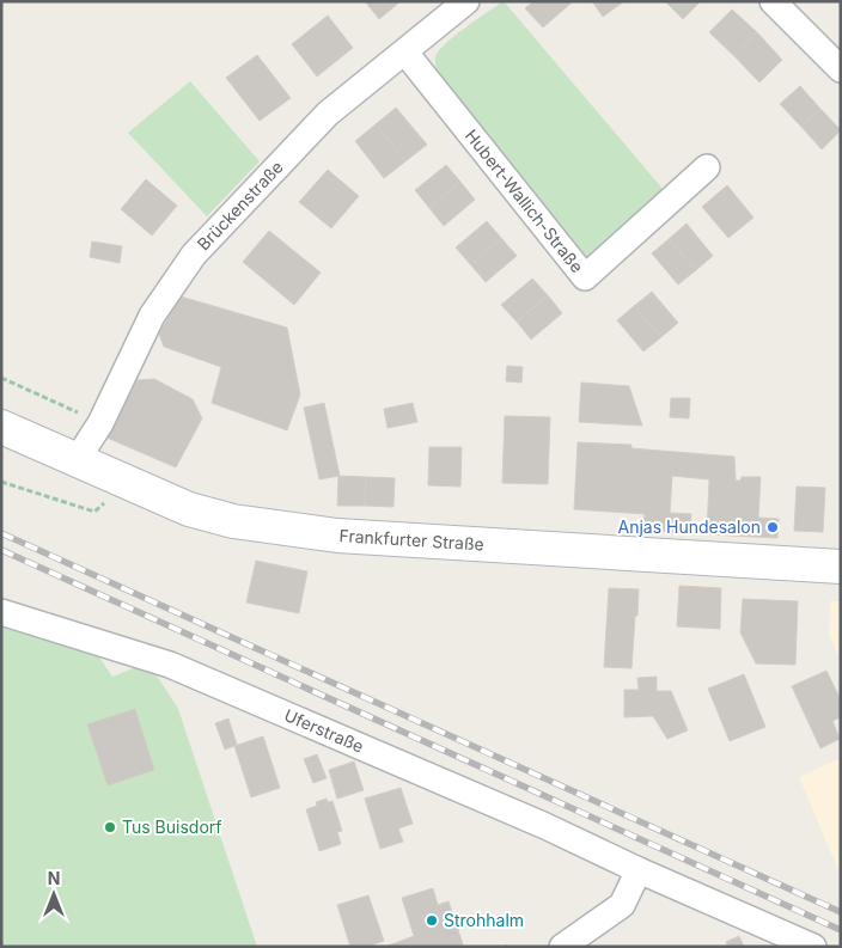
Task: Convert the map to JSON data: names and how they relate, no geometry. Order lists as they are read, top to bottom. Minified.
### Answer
{"streets":{"main road":["Frankfurter Straße"],"street":["Hubert-Wallich-Straße","Brückenstraße","Uferstraße"]},"crossings":[["Hubert-Wallich-Straße","Brückenstraße"],["Brückenstraße","Frankfurter Straße"]],"places":["Anjas Hundesalon","Tus Buisdorf","Strohhalm"],"north":"top"}
